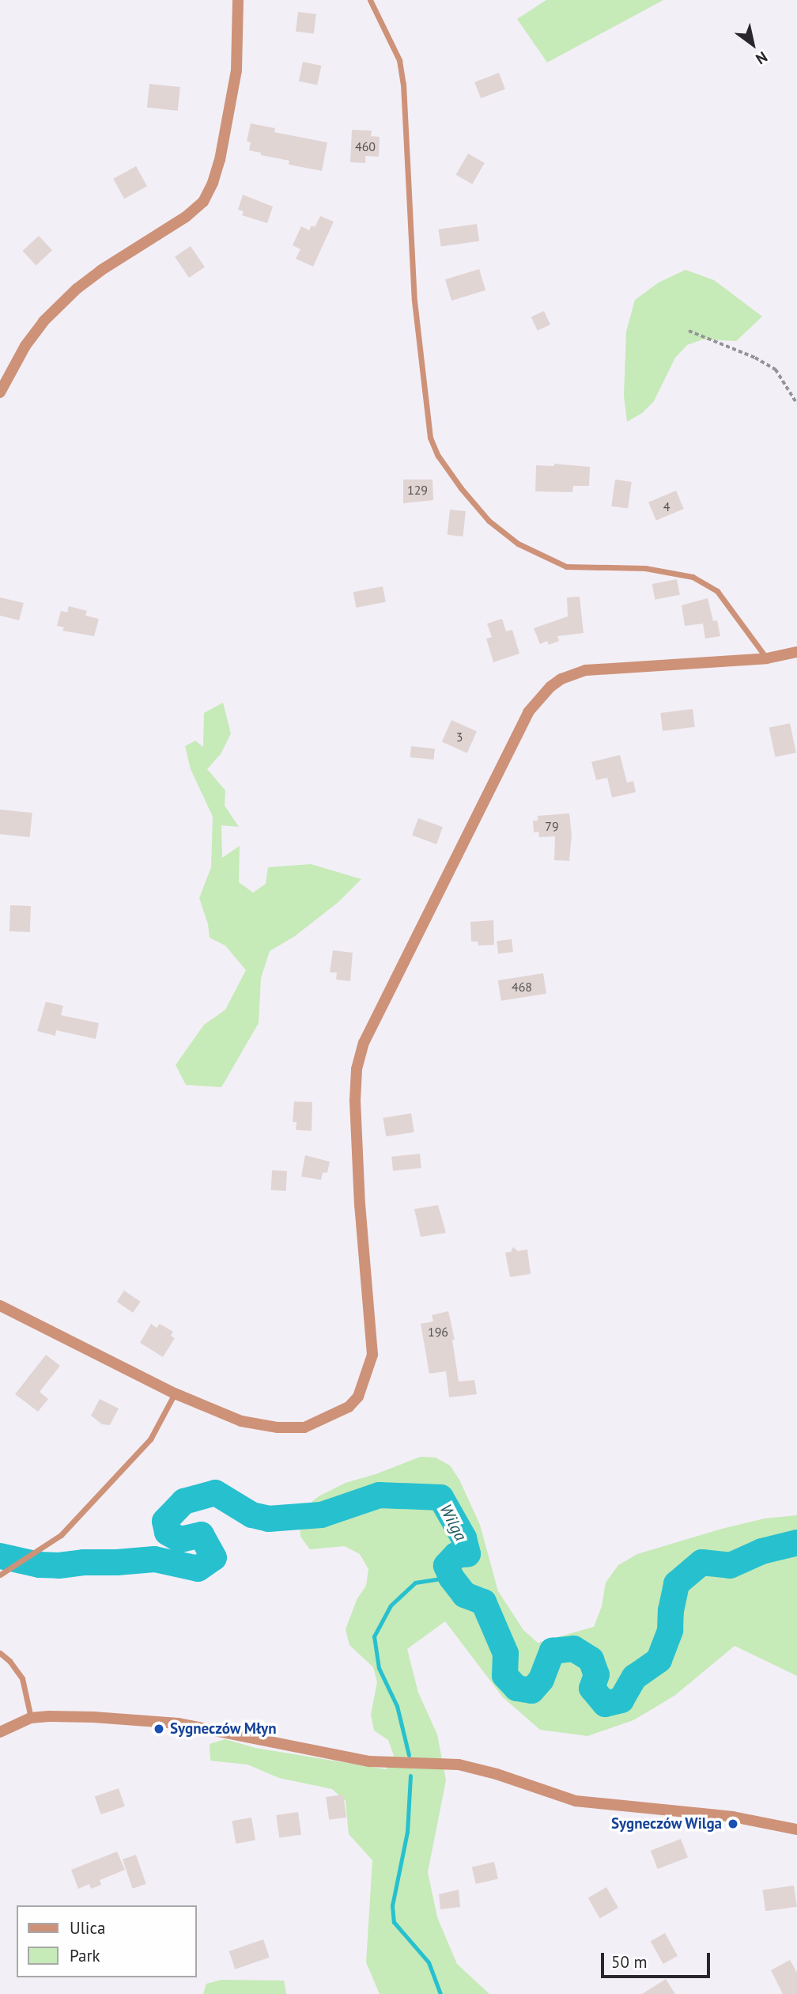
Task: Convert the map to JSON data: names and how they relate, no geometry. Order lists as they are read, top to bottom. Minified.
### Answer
{"water":["Wilga"],"places":["Sygneczów Młyn","Sygneczów Wilga"],"house_numbers":["460","129","4","3","79","468","196"],"legend":["Ulica","Park"],"scale_bar":"50 m","north":"bottom right"}
